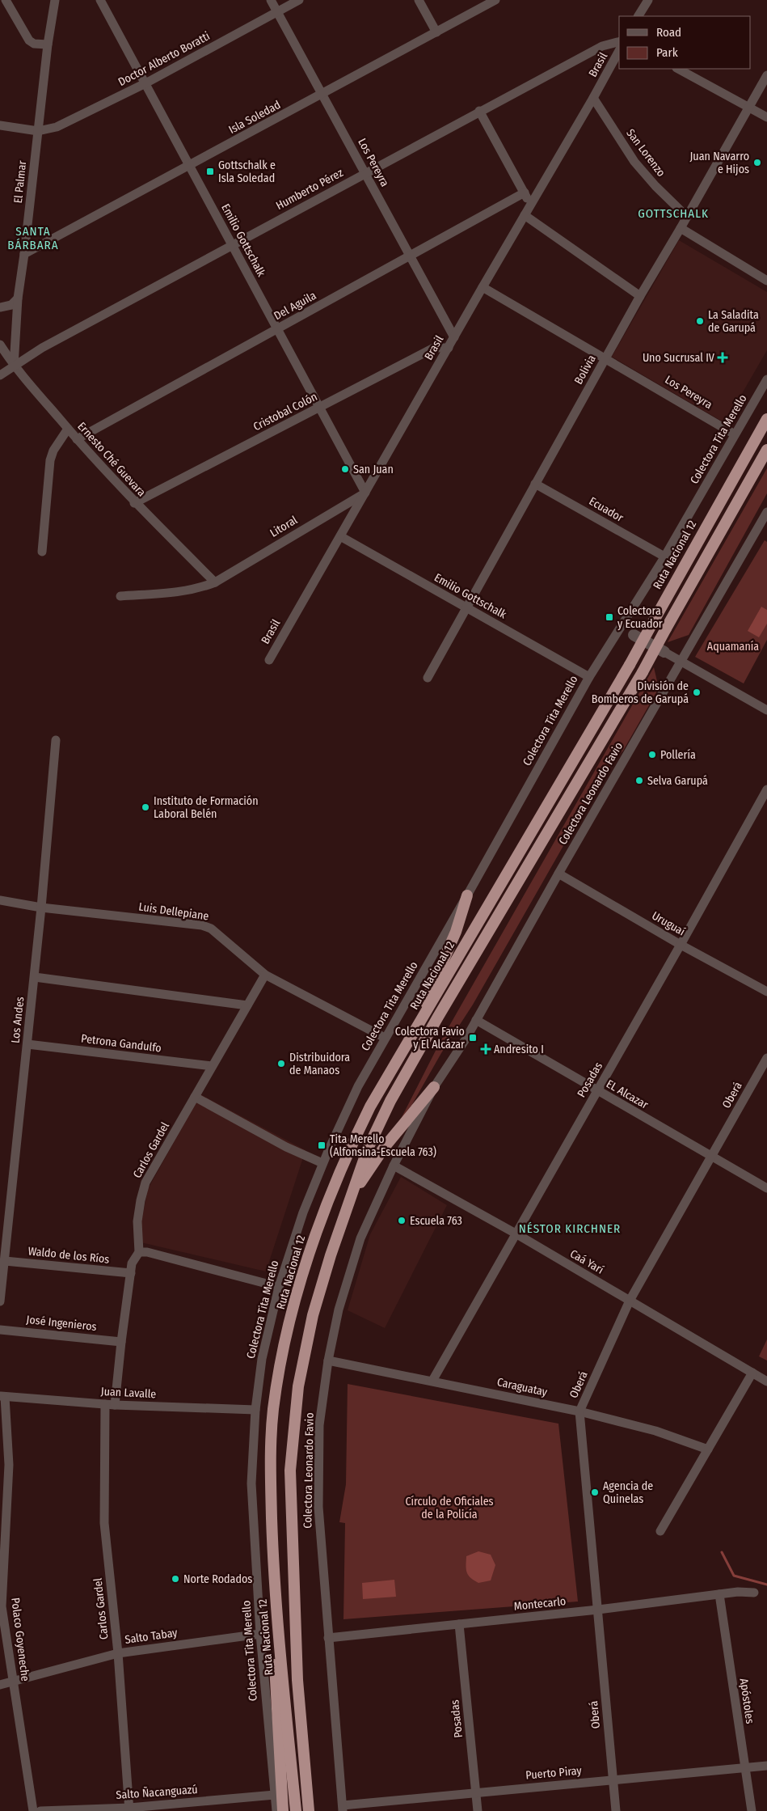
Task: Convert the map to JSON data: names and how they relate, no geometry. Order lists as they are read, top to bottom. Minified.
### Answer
{"streets":{"highway":["Ruta Nacional 12"],"street":["Doctor Alberto Boratti","Brasil","Isla Soledad","San Lorenzo","Los Pereyra","El Palmar","Humberto Pérez","Emilio Gottschalk","Del Aguila","Bolivia","Cristobal Colón","Colectora Tita Merello","Ernesto Ché Guevara","Ecuador","Litoral","Colectora Leonardo Favio","Luis Dellepiane","Uruguaí","Los Andes","Petrona Gandulfo","Posadas","EL Alcazar","Oberá","Carlos Gardel","Waldo de los Ríos","Caá Yarí","José Ingenieros","Caraguatay","Juan Lavalle","Montecarlo","Salto Tabay","Polaco Goyeneche","Apóstoles","Puerto Piray","Salto Ñacanguazú"]},"crossings":[["Doctor Alberto Boratti","Los Pereyra"],["Doctor Alberto Boratti","El Palmar"],["Doctor Alberto Boratti","Emilio Gottschalk"],["Brasil","San Lorenzo"],["Brasil","Los Pereyra"],["Brasil","Emilio Gottschalk"],["Brasil","Cristobal Colón"],["Brasil","Litoral"],["Isla Soledad","Los Pereyra"],["Isla Soledad","El Palmar"],["Isla Soledad","Emilio Gottschalk"],["San Lorenzo","Bolivia"],["Los Pereyra","Humberto Pérez"],["Los Pereyra","Del Aguila"],["Los Pereyra","Bolivia"],["Los Pereyra","Colectora Tita Merello"],["El Palmar","Humberto Pérez"],["El Palmar","Ernesto Ché Guevara"],["Humberto Pérez","Emilio Gottschalk"],["Humberto Pérez","Ernesto Ché Guevara"],["Emilio Gottschalk","Del Aguila"],["Emilio Gottschalk","Bolivia"],["Emilio Gottschalk","Cristobal Colón"],["Emilio Gottschalk","Colectora Tita Merello"],["Emilio Gottschalk","Litoral"],["Del Aguila","Ernesto Ché Guevara"],["Bolivia","Ecuador"],["Cristobal Colón","Ernesto Ché Guevara"],["Colectora Tita Merello","Ecuador"],["Colectora Tita Merello","Luis Dellepiane"],["Colectora Tita Merello","Juan Lavalle"],["Colectora Tita Merello","Salto Tabay"],["Colectora Tita Merello","Salto Ñacanguazú"],["Ernesto Ché Guevara","Litoral"],["Colectora Leonardo Favio","Uruguaí"],["Colectora Leonardo Favio","EL Alcazar"],["Colectora Leonardo Favio","Caá Yarí"],["Colectora Leonardo Favio","Caraguatay"],["Colectora Leonardo Favio","Montecarlo"],["Colectora Leonardo Favio","Puerto Piray"],["Luis Dellepiane","Los Andes"],["Luis Dellepiane","Carlos Gardel"],["Uruguaí","Posadas"],["Los Andes","Petrona Gandulfo"],["Los Andes","Waldo de los Ríos"],["Petrona Gandulfo","Carlos Gardel"],["Posadas","EL Alcazar"],["Posadas","Caá Yarí"],["Posadas","Caraguatay"],["Posadas","Montecarlo"],["Posadas","Puerto Piray"],["EL Alcazar","Oberá"],["Oberá","Caá Yarí"],["Oberá","Caraguatay"],["Oberá","Montecarlo"],["Oberá","Puerto Piray"],["Carlos Gardel","Waldo de los Ríos"],["Carlos Gardel","José Ingenieros"],["Carlos Gardel","Juan Lavalle"],["Carlos Gardel","Salto Tabay"],["Carlos Gardel","Salto Ñacanguazú"],["Juan Lavalle","Polaco Goyeneche"],["Montecarlo","Apóstoles"],["Salto Tabay","Polaco Goyeneche"],["Apóstoles","Puerto Piray"]],"districts":["GOTTSCHALK","SANTA BÁRBARA","NÉSTOR KIRCHNER"],"parks":["Aquamanía","Círculo de Oficiales de la Policía"],"places":{"other":["Juan Navarro e Hijos","La Saladita de Garupá","San Juan","División de Bomberos de Garupá","Pollería","Selva Garupá","Instituto de Formación Laboral Belén","Distribuidora de Manaos","Escuela 763","Agencia de Quinelas","Norte Rodados"],"transit":["Gottschalk e Isla Soledad","Colectora y Ecuador","Colectora Favio y El Alcázar","Tita Merello (Alfonsina-Escuela 763)"],"health":["Uno Sucrusal IV","Andresito I"]},"legend":["Road","Park"]}
